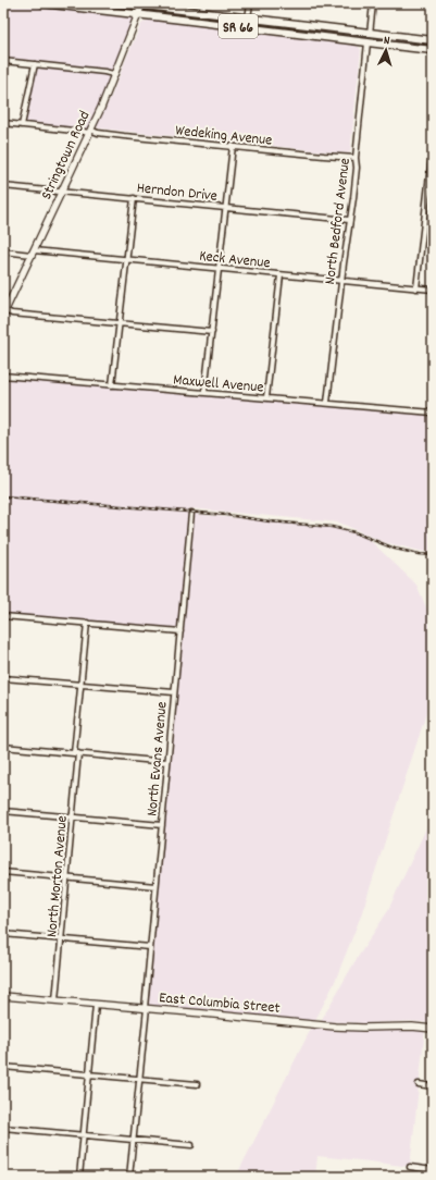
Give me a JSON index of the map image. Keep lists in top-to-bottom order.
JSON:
{
  "streets": {
    "main road": ["SR 66", "Stringtown Road", "East Columbia Street"],
    "street": [
      "Wedeking Avenue",
      "Herndon Drive",
      "North Bedford Avenue",
      "Keck Avenue",
      "Maxwell Avenue",
      "North Evans Avenue",
      "North Morton Avenue"
    ]
  },
  "crossings": [
    ["SR 66", "Stringtown Road"],
    ["SR 66", "North Bedford Avenue"],
    ["Wedeking Avenue", "Stringtown Road"],
    ["Wedeking Avenue", "North Bedford Avenue"],
    ["Stringtown Road", "Herndon Drive"],
    ["Stringtown Road", "Keck Avenue"],
    ["Herndon Drive", "North Bedford Avenue"],
    ["North Bedford Avenue", "Keck Avenue"],
    ["North Bedford Avenue", "Maxwell Avenue"],
    ["North Evans Avenue", "East Columbia Street"],
    ["North Morton Avenue", "East Columbia Street"]
  ],
  "north": "top"
}
